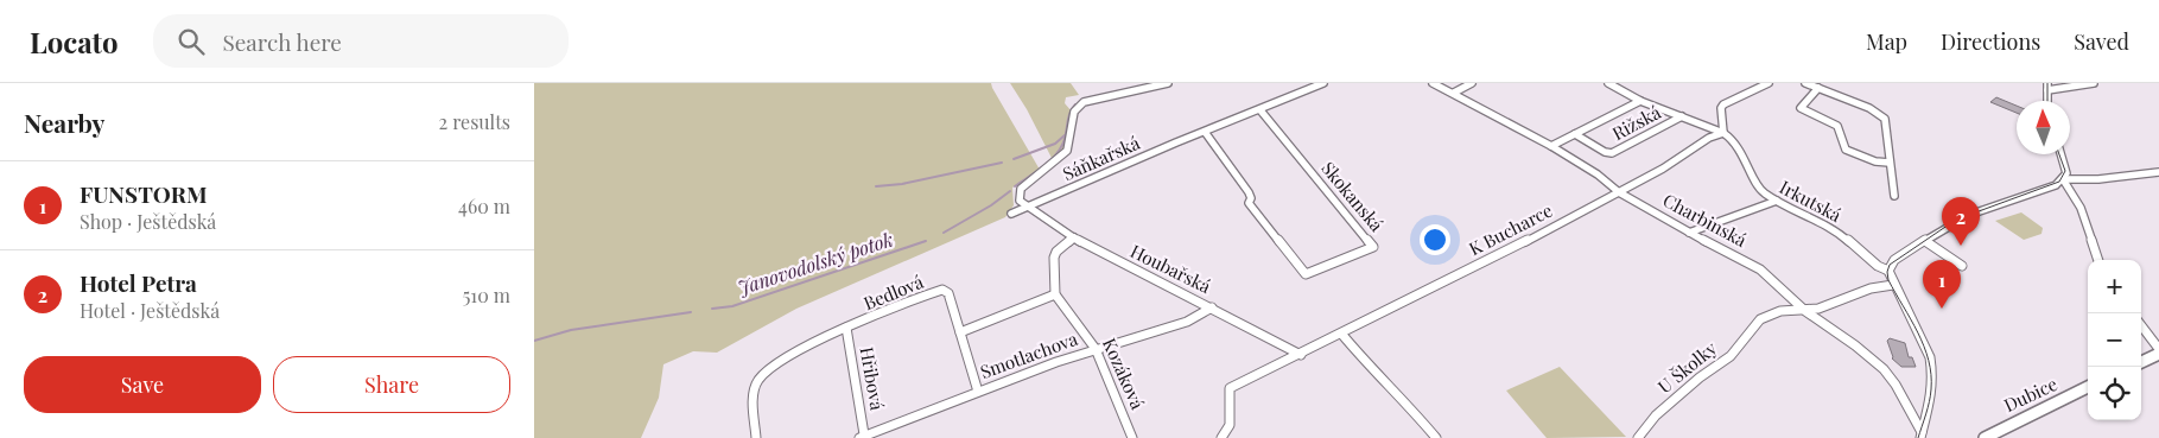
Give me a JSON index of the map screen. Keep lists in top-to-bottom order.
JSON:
{
  "streets": {
    "street": [
      "Rižská",
      "Sáňkařská",
      "Skokanská",
      "Irkutská",
      "Charbinská",
      "K Bucharce",
      "Houbařská",
      "Bedlová",
      "Smotlachova",
      "U Školky",
      "Kozáková",
      "Hřibová",
      "Dubice"
    ]
  },
  "crossings": [
    ["Rižská", "Irkutská"],
    ["Sáňkařská", "Skokanská"],
    ["Sáňkařská", "Houbařská"],
    ["Irkutská", "K Bucharce"],
    ["Charbinská", "K Bucharce"],
    ["Charbinská", "U Školky"],
    ["K Bucharce", "Houbařská"],
    ["Houbařská", "Smotlachova"],
    ["Bedlová", "Smotlachova"],
    ["Bedlová", "Hřibová"],
    ["Smotlachova", "Kozáková"],
    ["Smotlachova", "Hřibová"]
  ],
  "water": ["Janovodolský potok"],
  "north": "top",
  "page": {
    "header": "Locato",
    "search": "Search here",
    "nav": ["Map", "Directions", "Saved"],
    "heading": ["Nearby", "2 results"],
    "list": [
      {
        "mark": "1",
        "name": "FUNSTORM",
        "note": "Shop · Ještědská",
        "value": "460 m"
      },
      {
        "mark": "2",
        "name": "Hotel Petra",
        "note": "Hotel · Ještědská",
        "value": "510 m"
      }
    ],
    "pins": ["2", "1"],
    "map_buttons": ["+", "−"],
    "buttons": ["Save", "Share"]
  }
}
